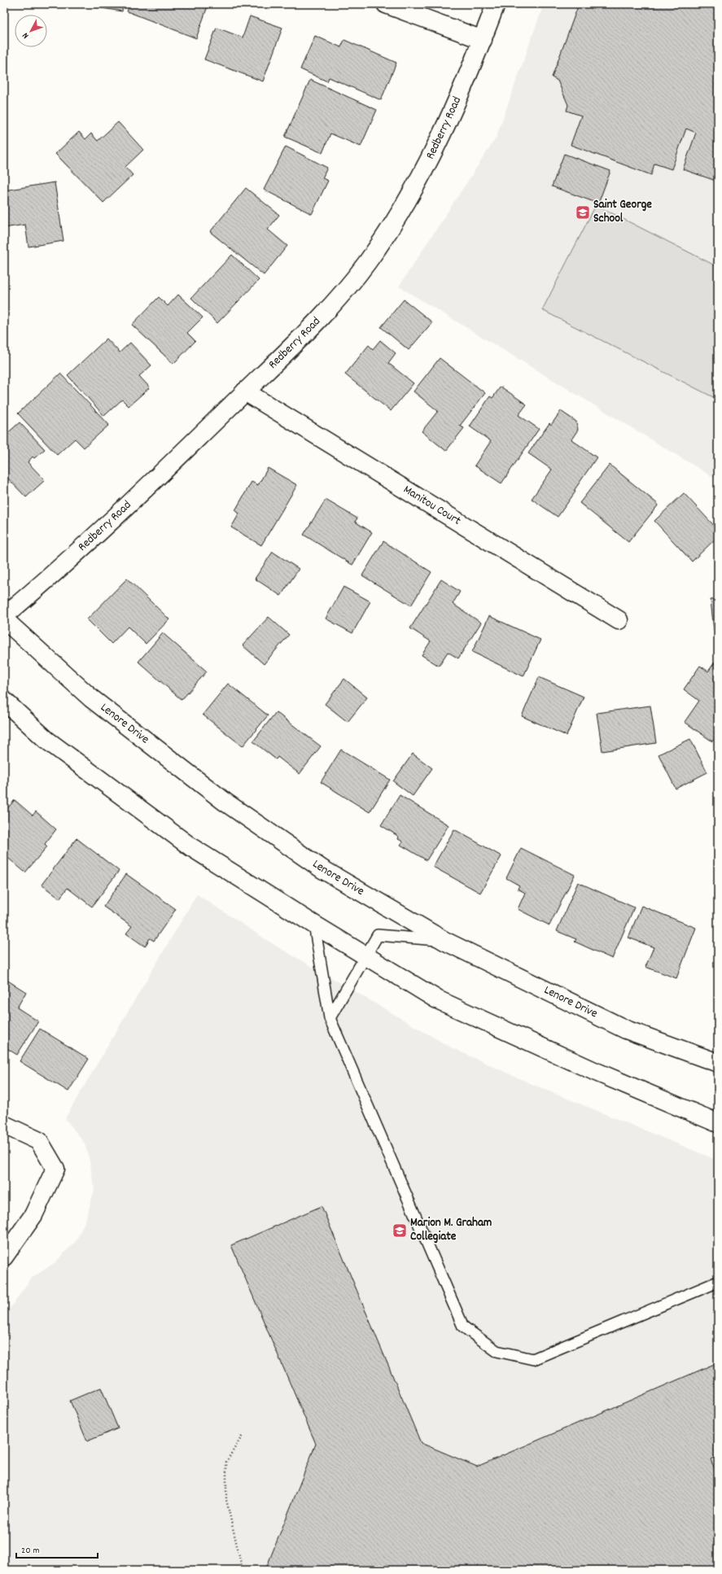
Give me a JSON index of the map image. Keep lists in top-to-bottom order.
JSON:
{
  "streets": {
    "main road": ["Redberry Road", "Manitou Court", "Lenore Drive"]
  },
  "crossings": [
    ["Redberry Road", "Manitou Court"]
  ],
  "places": {
    "school or university": ["Saint George School", "Marion M. Graham Collegiate"]
  },
  "scale_bar": "20 m",
  "north": "bottom left"
}
